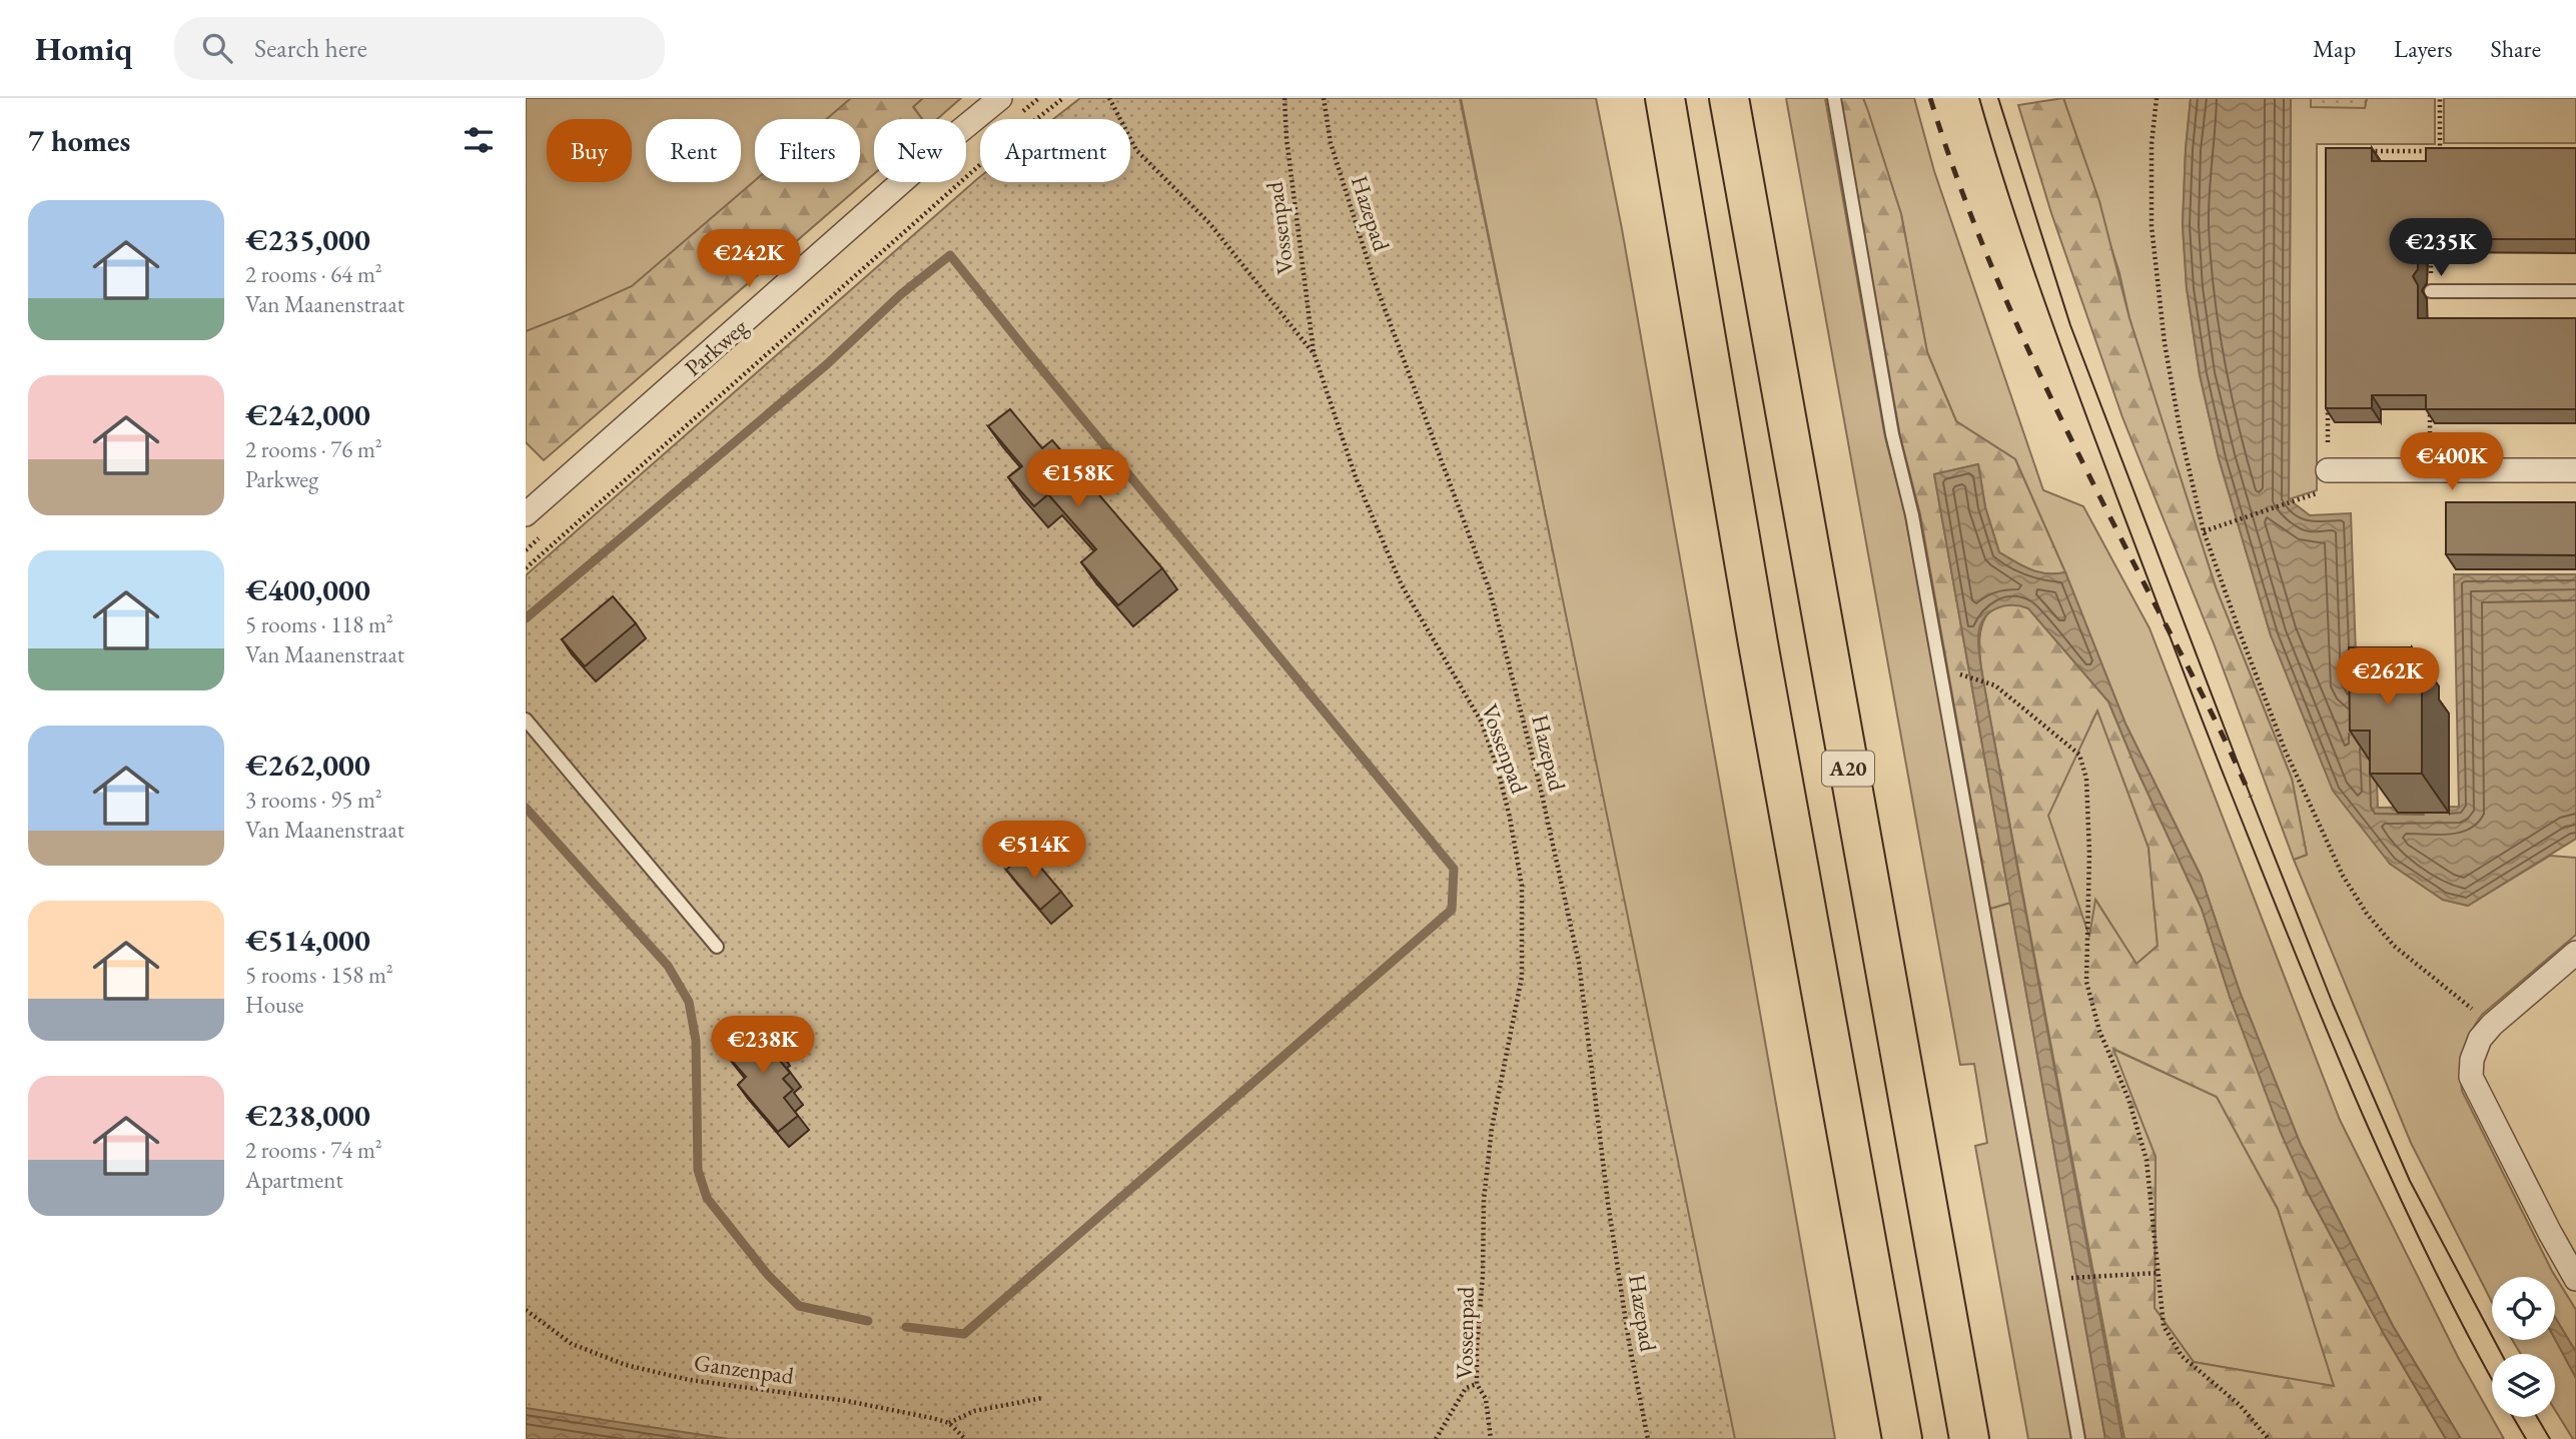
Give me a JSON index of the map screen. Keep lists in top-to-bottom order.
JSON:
{
  "streets": {
    "highway": ["A20"],
    "street": ["Parkweg"],
    "path": ["Hazepad", "Vossenpad", "Ganzenpad"]
  },
  "page": {
    "header": "Homiq",
    "search": "Search here",
    "nav": ["Map", "Layers", "Share"],
    "heading": "7 homes",
    "chip": [
      "Buy",
      "Rent",
      "Filters",
      "New",
      "Apartment"
    ],
    "list": [
      {
        "name": "€235,000",
        "note": "2 rooms · 64 m² · Van Maanenstraat"
      },
      {
        "name": "€242,000",
        "note": "2 rooms · 76 m² · Parkweg"
      },
      {
        "name": "€400,000",
        "note": "5 rooms · 118 m² · Van Maanenstraat"
      },
      {
        "name": "€262,000",
        "note": "3 rooms · 95 m² · Van Maanenstraat"
      },
      {
        "name": "€514,000",
        "note": "5 rooms · 158 m² · House"
      },
      {
        "name": "€238,000",
        "note": "2 rooms · 74 m² · Apartment"
      }
    ],
    "price": [
      "€235K",
      "€242K",
      "€400K",
      "€158K",
      "€262K",
      "€514K",
      "€238K"
    ]
  }
}
